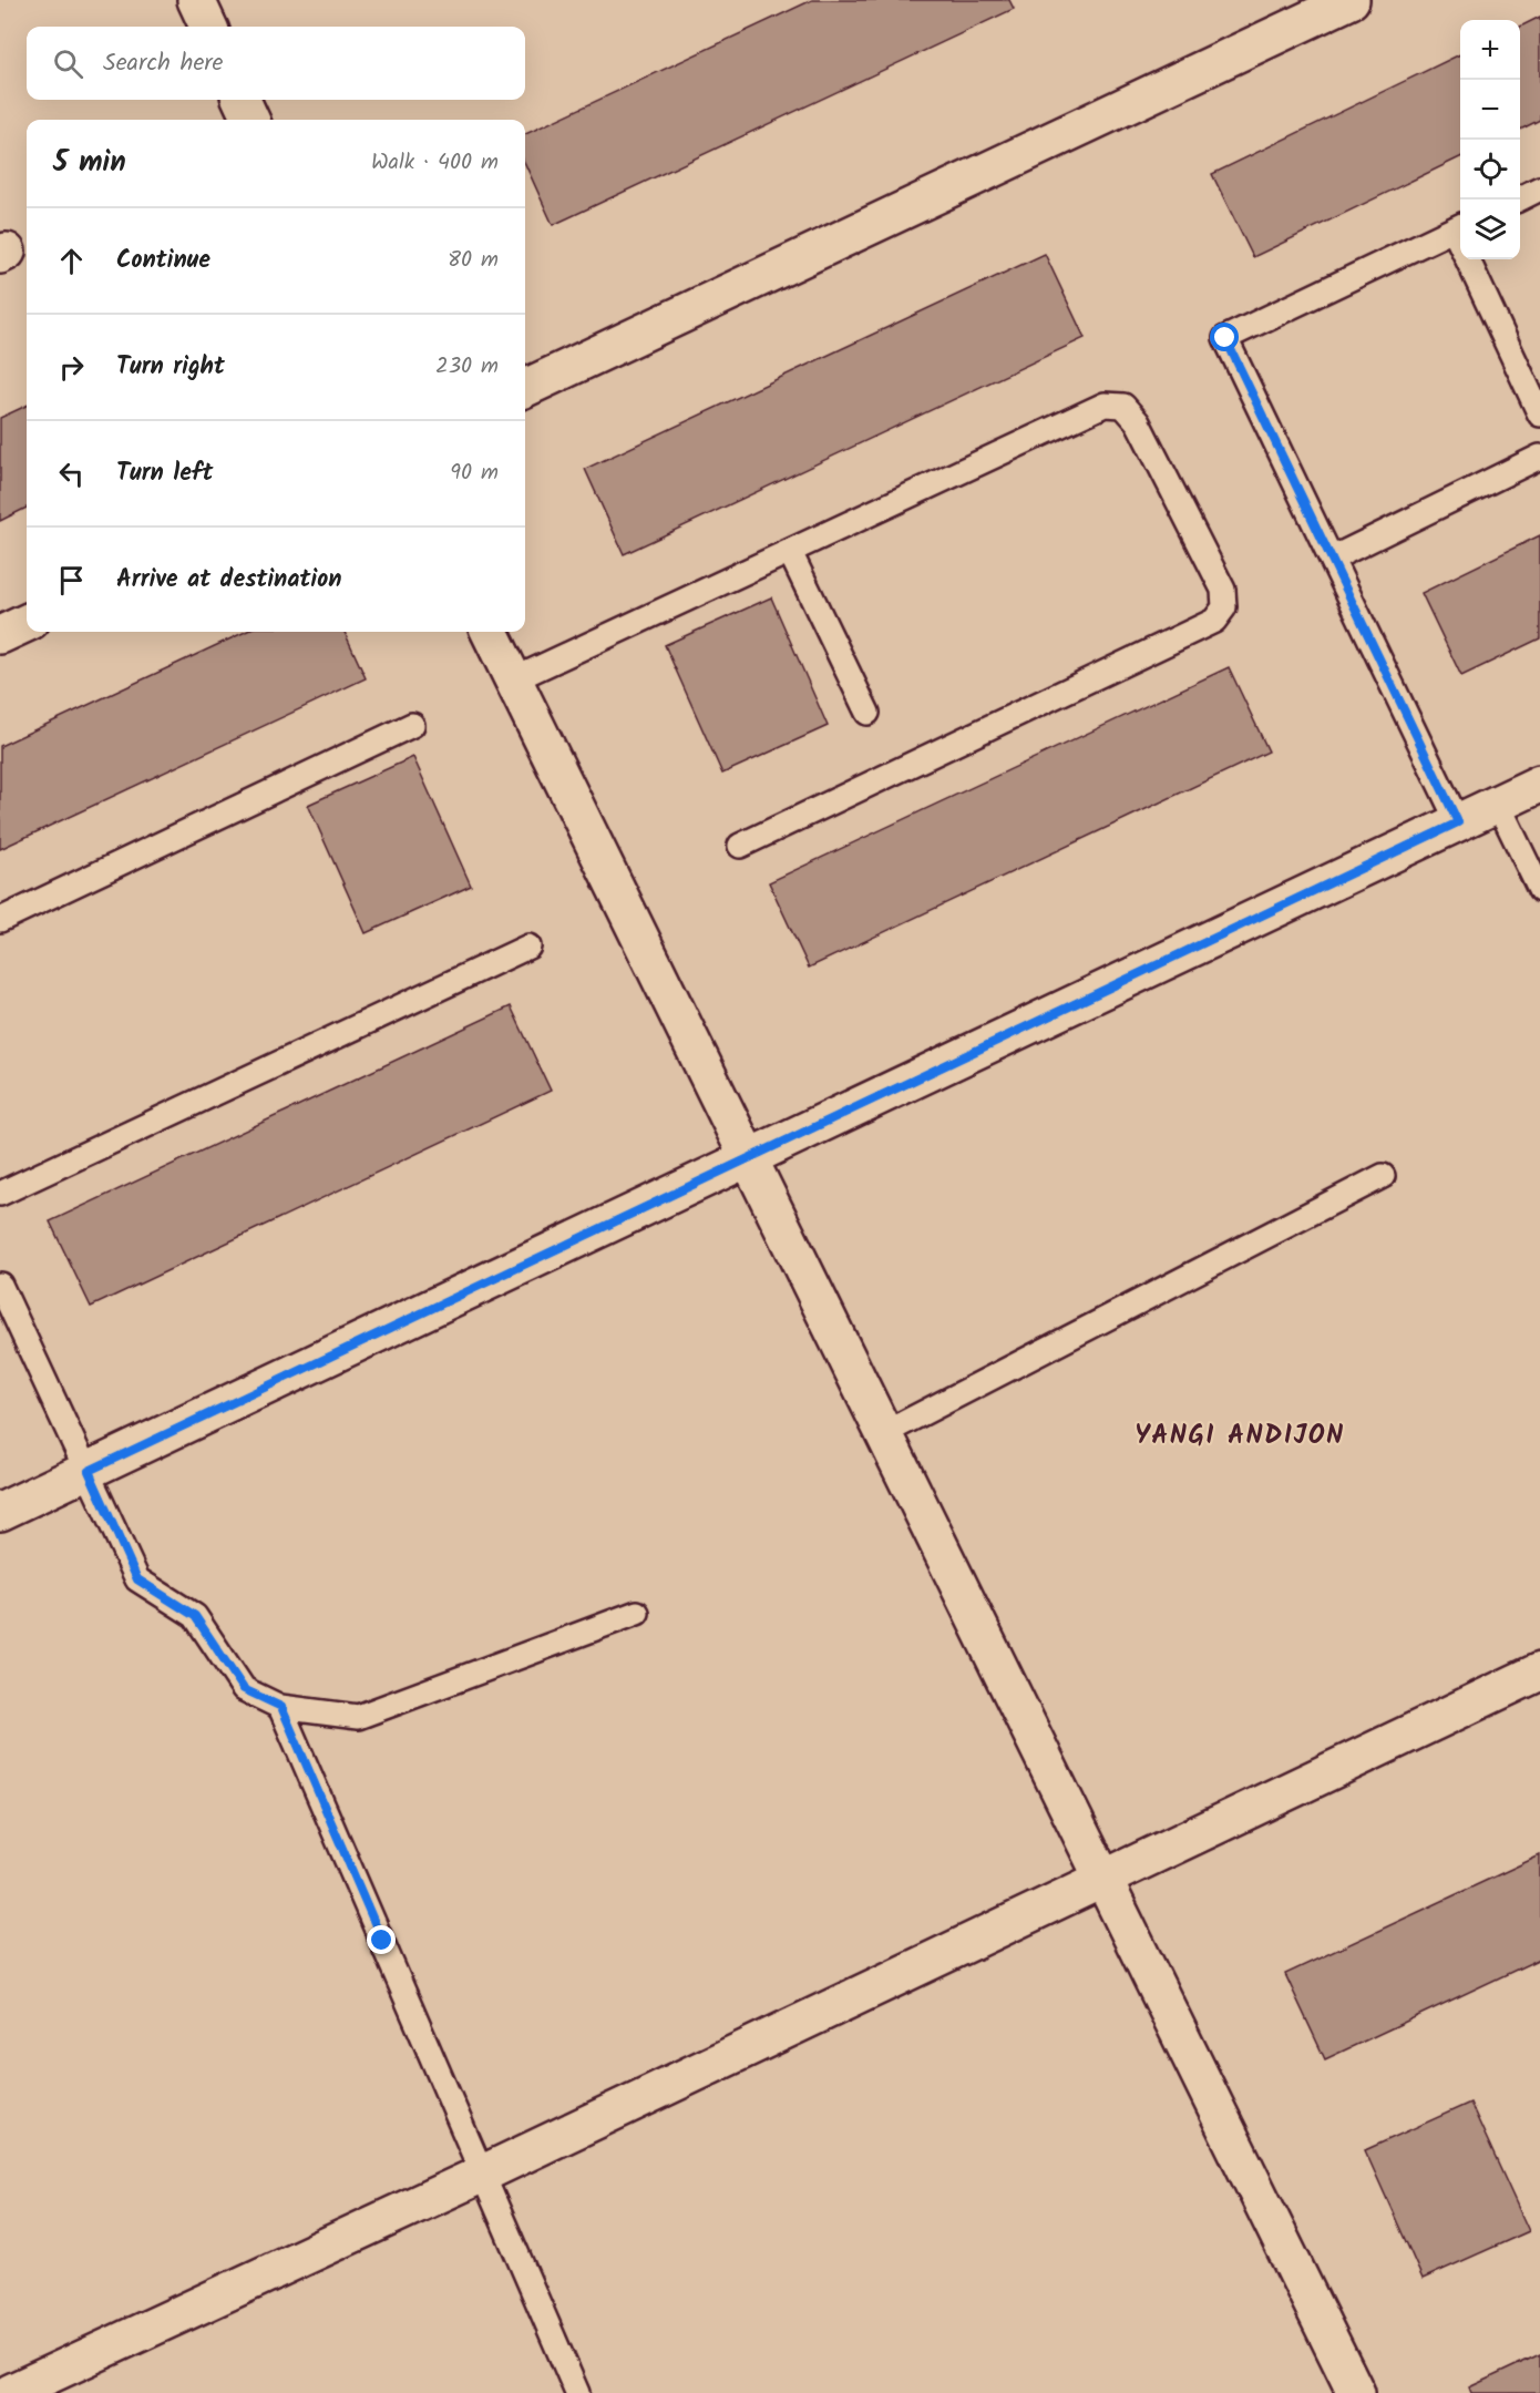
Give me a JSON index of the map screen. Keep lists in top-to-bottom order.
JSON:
{
  "districts": ["YANGI ANDIJON"],
  "page": {
    "map_buttons": ["+", "−"],
    "search": "Search here",
    "heading": ["5 min", "Walk · 400 m"],
    "list": [
      ["Continue", "80 m"],
      ["Turn right", "230 m"],
      ["Turn left", "90 m"],
      "Arrive at destination"
    ]
  }
}
